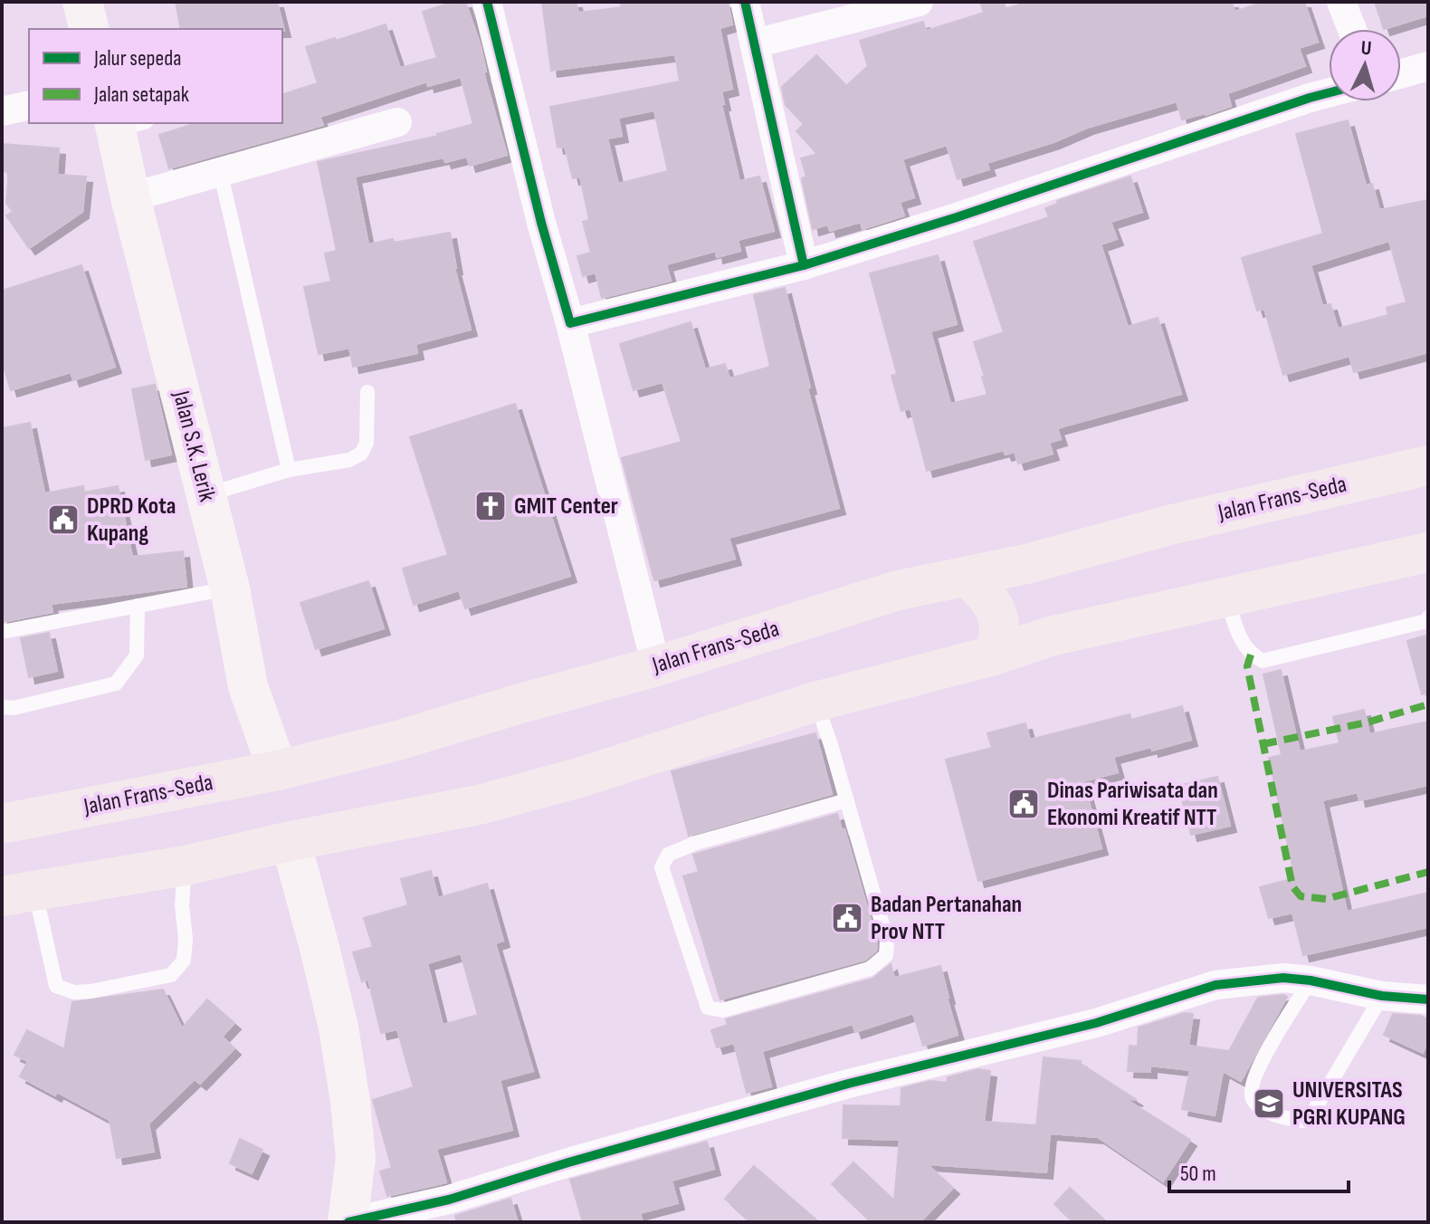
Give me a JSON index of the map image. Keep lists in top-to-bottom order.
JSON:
{
  "streets": {
    "main road": ["Jalan S.K. Lerik", "Jalan Frans-Seda"]
  },
  "crossings": [
    ["Jalan S.K. Lerik", "Jalan Frans-Seda"]
  ],
  "places": {
    "church": ["GMIT Center"],
    "public building": ["DPRD Kota Kupang", "Dinas Pariwisata dan Ekonomi Kreatif NTT", "Badan Pertanahan Prov NTT"],
    "school or university": ["UNIVERSITAS PGRI KUPANG"]
  },
  "legend": ["Jalur sepeda", "Jalan setapak"],
  "scale_bar": "50 m",
  "north": "top"
}
